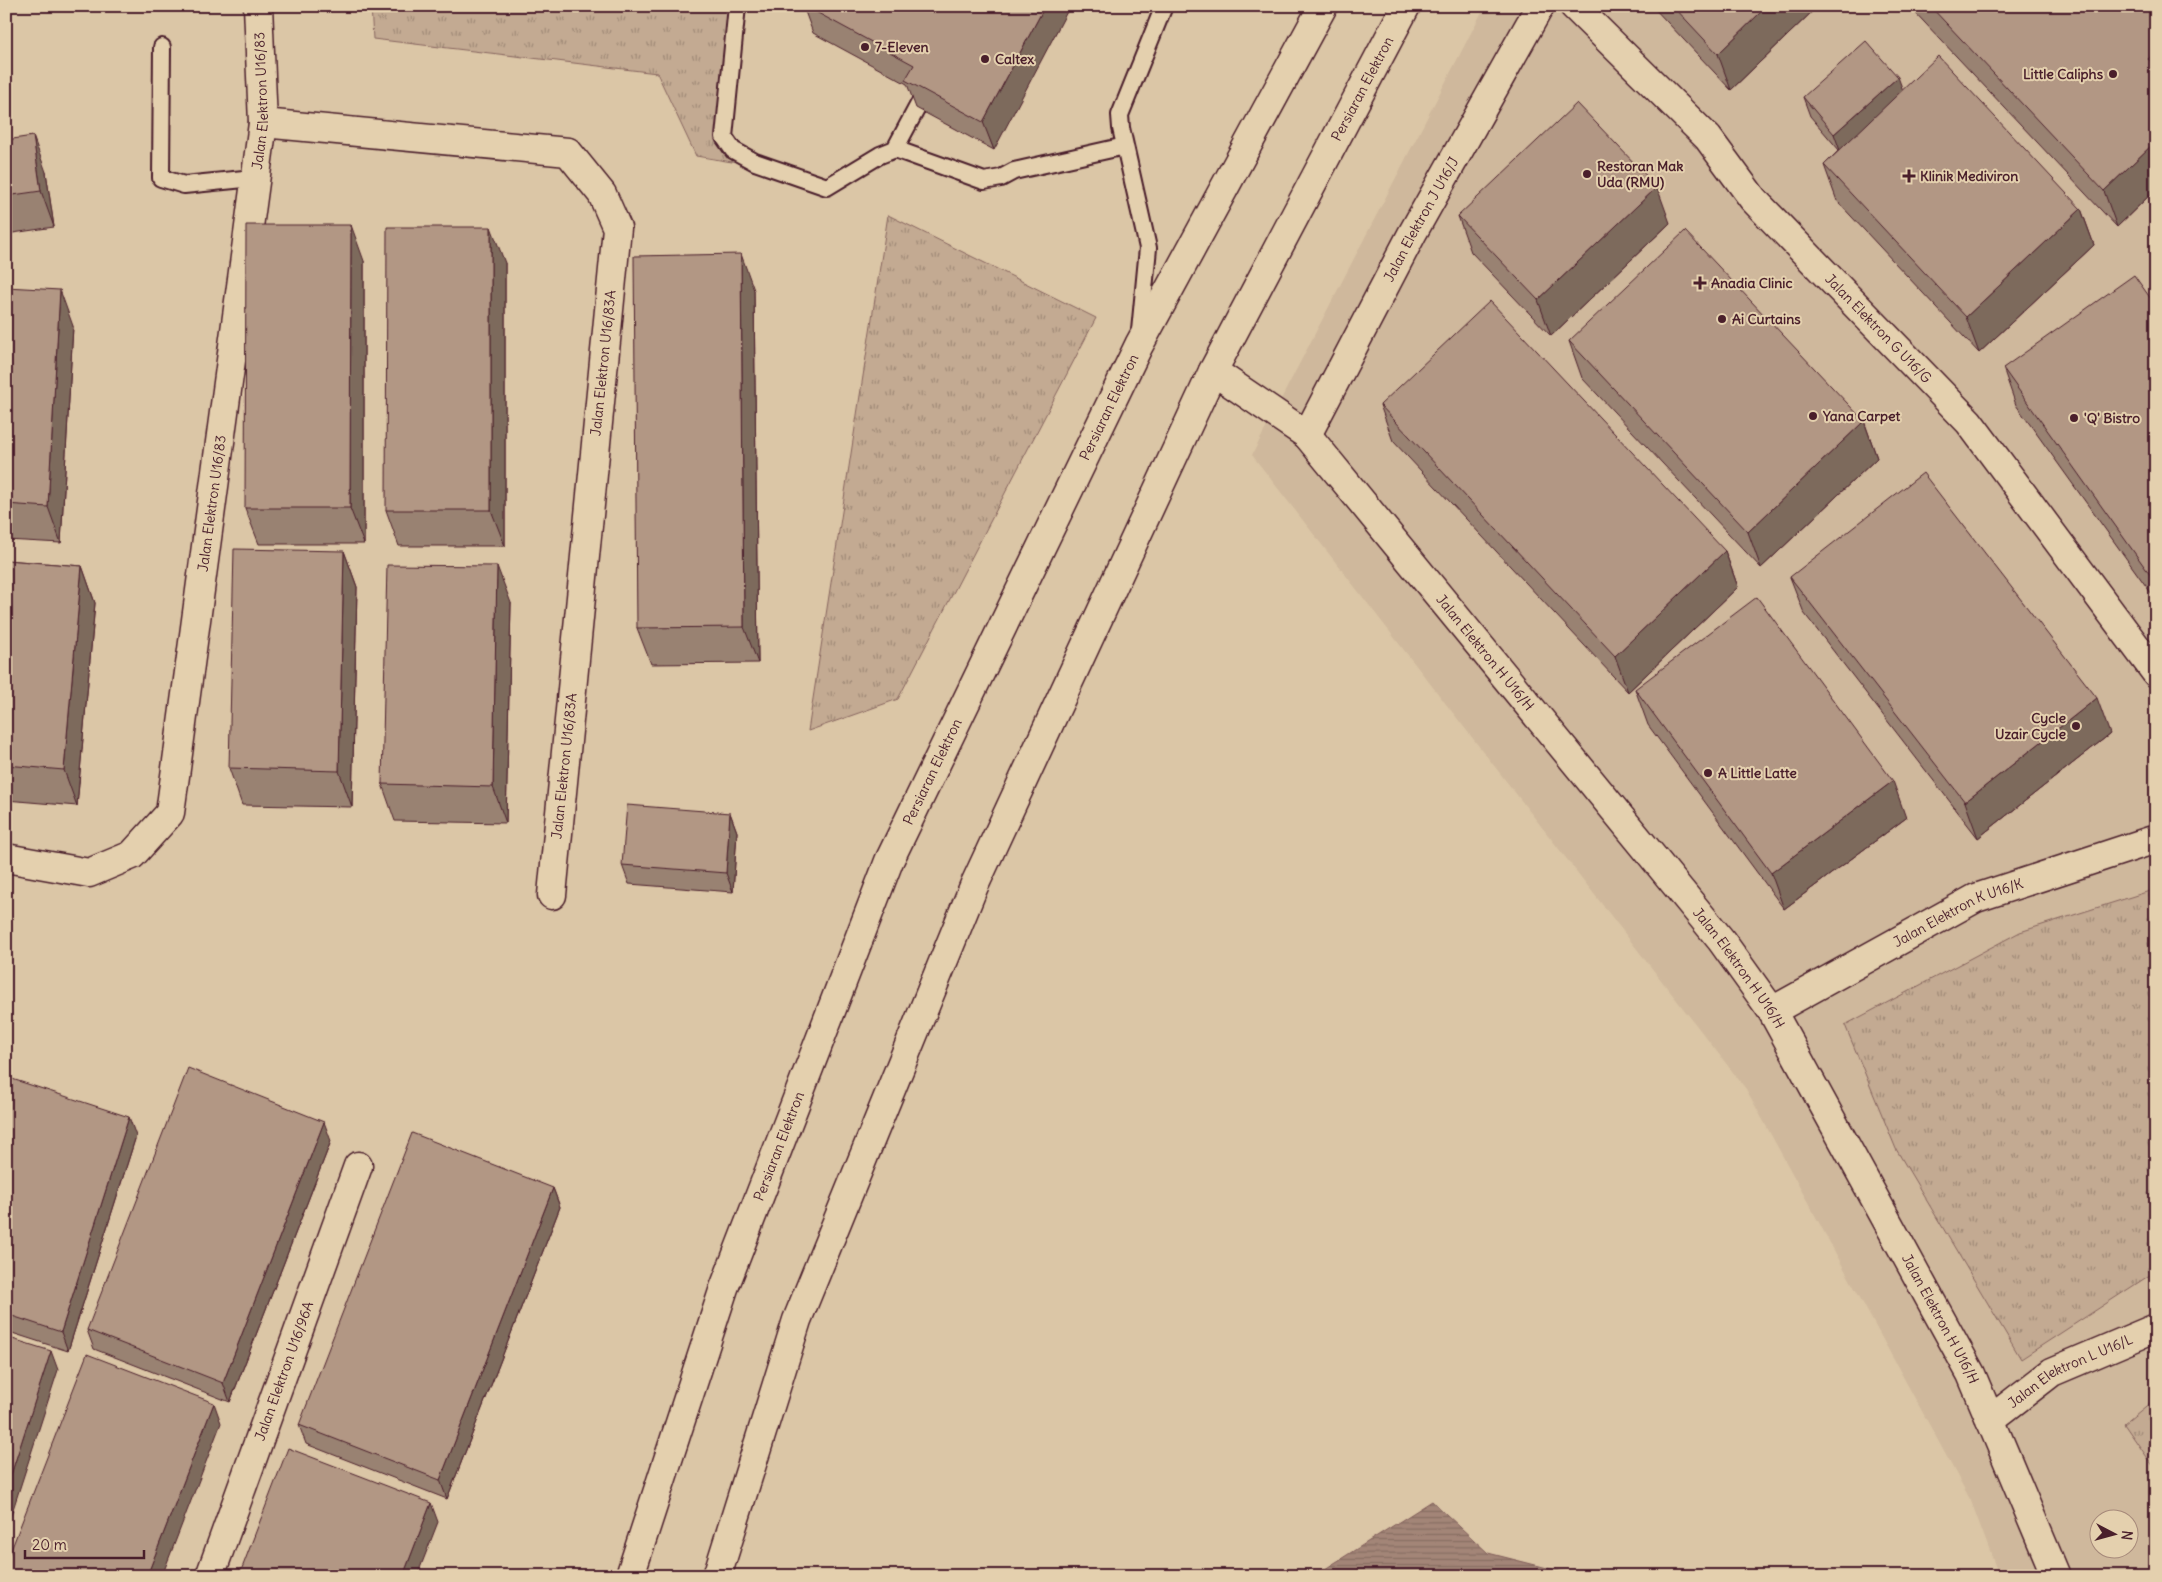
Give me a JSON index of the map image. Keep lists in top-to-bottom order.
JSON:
{
  "streets": {
    "street": [
      "Persiaran Elektron",
      "Jalan Elektron U16/83",
      "Jalan Elektron J U16/J",
      "Jalan Elektron G U16/G",
      "Jalan Elektron U16/83A",
      "Jalan Elektron H U16/H",
      "Jalan Elektron K U16/K",
      "Jalan Elektron U16/96A",
      "Jalan Elektron L U16/L"
    ]
  },
  "crossings": [
    ["Persiaran Elektron", "Jalan Elektron H U16/H"],
    ["Jalan Elektron U16/83", "Jalan Elektron U16/83A"],
    ["Jalan Elektron J U16/J", "Jalan Elektron H U16/H"],
    ["Jalan Elektron H U16/H", "Jalan Elektron K U16/K"],
    ["Jalan Elektron H U16/H", "Jalan Elektron L U16/L"]
  ],
  "places": {
    "other": [
      "7-Eleven",
      "Caltex",
      "Little Caliphs",
      "Restoran Mak Uda (RMU)",
      "Ai Curtains",
      "Yana Carpet",
      "'Q' Bistro",
      "Cycle Uzair Cycle",
      "A Little Latte"
    ],
    "health": ["Klinik Mediviron", "Anadia Clinic"]
  },
  "scale_bar": "20 m",
  "north": "right"
}
